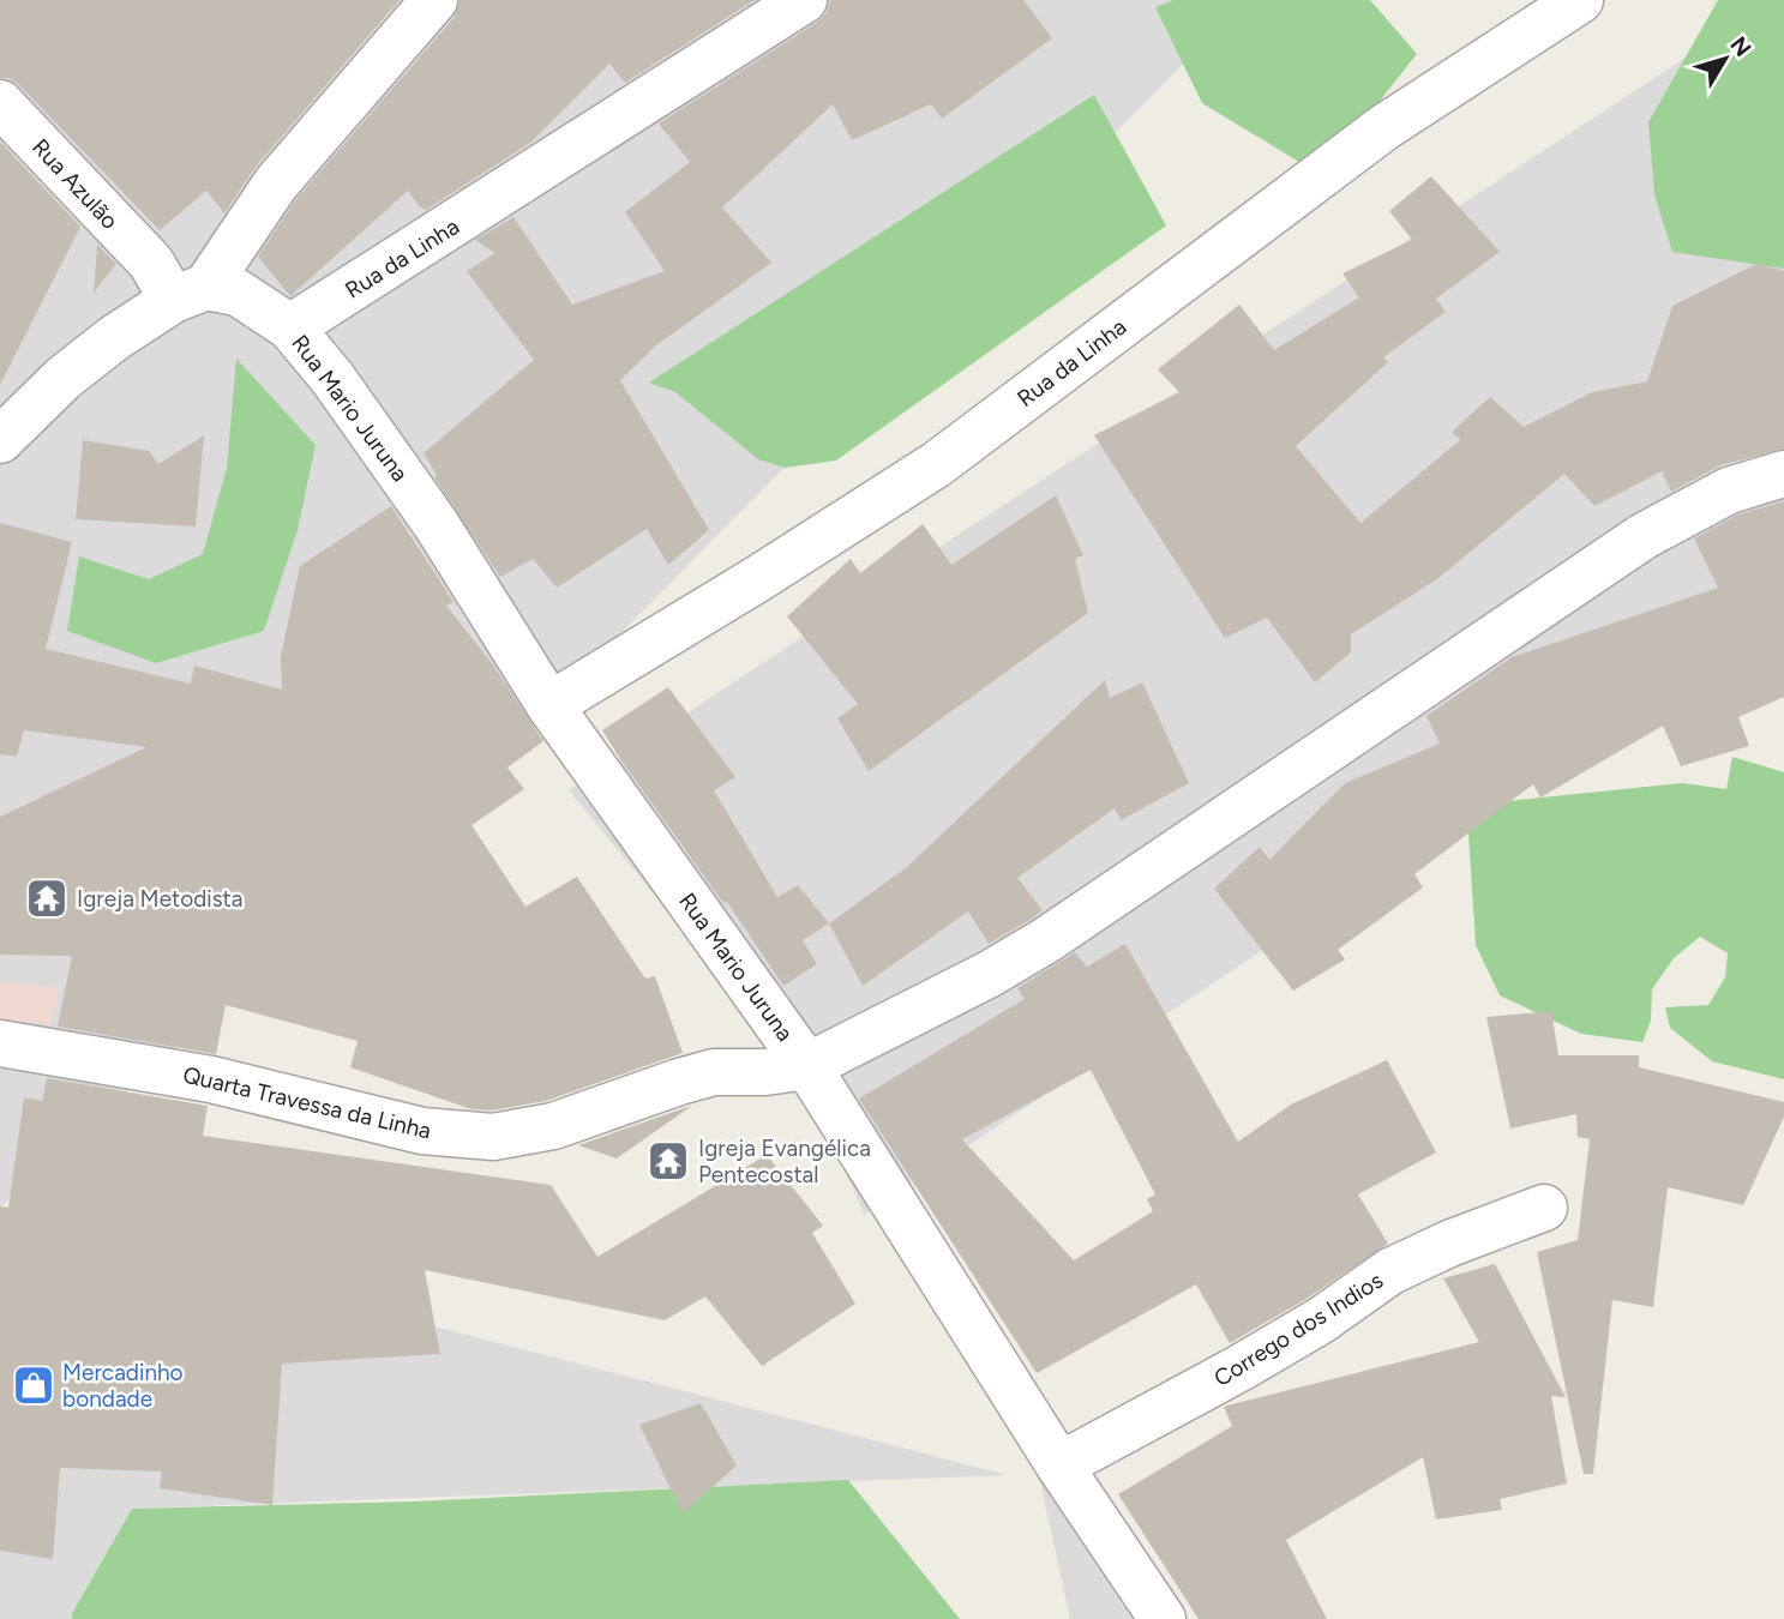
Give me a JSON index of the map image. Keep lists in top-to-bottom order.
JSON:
{
  "streets": {
    "street": [
      "Rua Azulão",
      "Rua da Linha",
      "Rua Mario Juruna",
      "Quarta Travessa da Linha",
      "Corrego dos Indios"
    ]
  },
  "crossings": [
    ["Rua da Linha", "Rua Mario Juruna"],
    ["Rua Mario Juruna", "Quarta Travessa da Linha"],
    ["Rua Mario Juruna", "Corrego dos Indios"]
  ],
  "places": {
    "temple": ["Igreja Metodista", "Igreja Evangélica Pentecostal"],
    "shop": ["Mercadinho bondade"]
  },
  "north": "top right"
}
